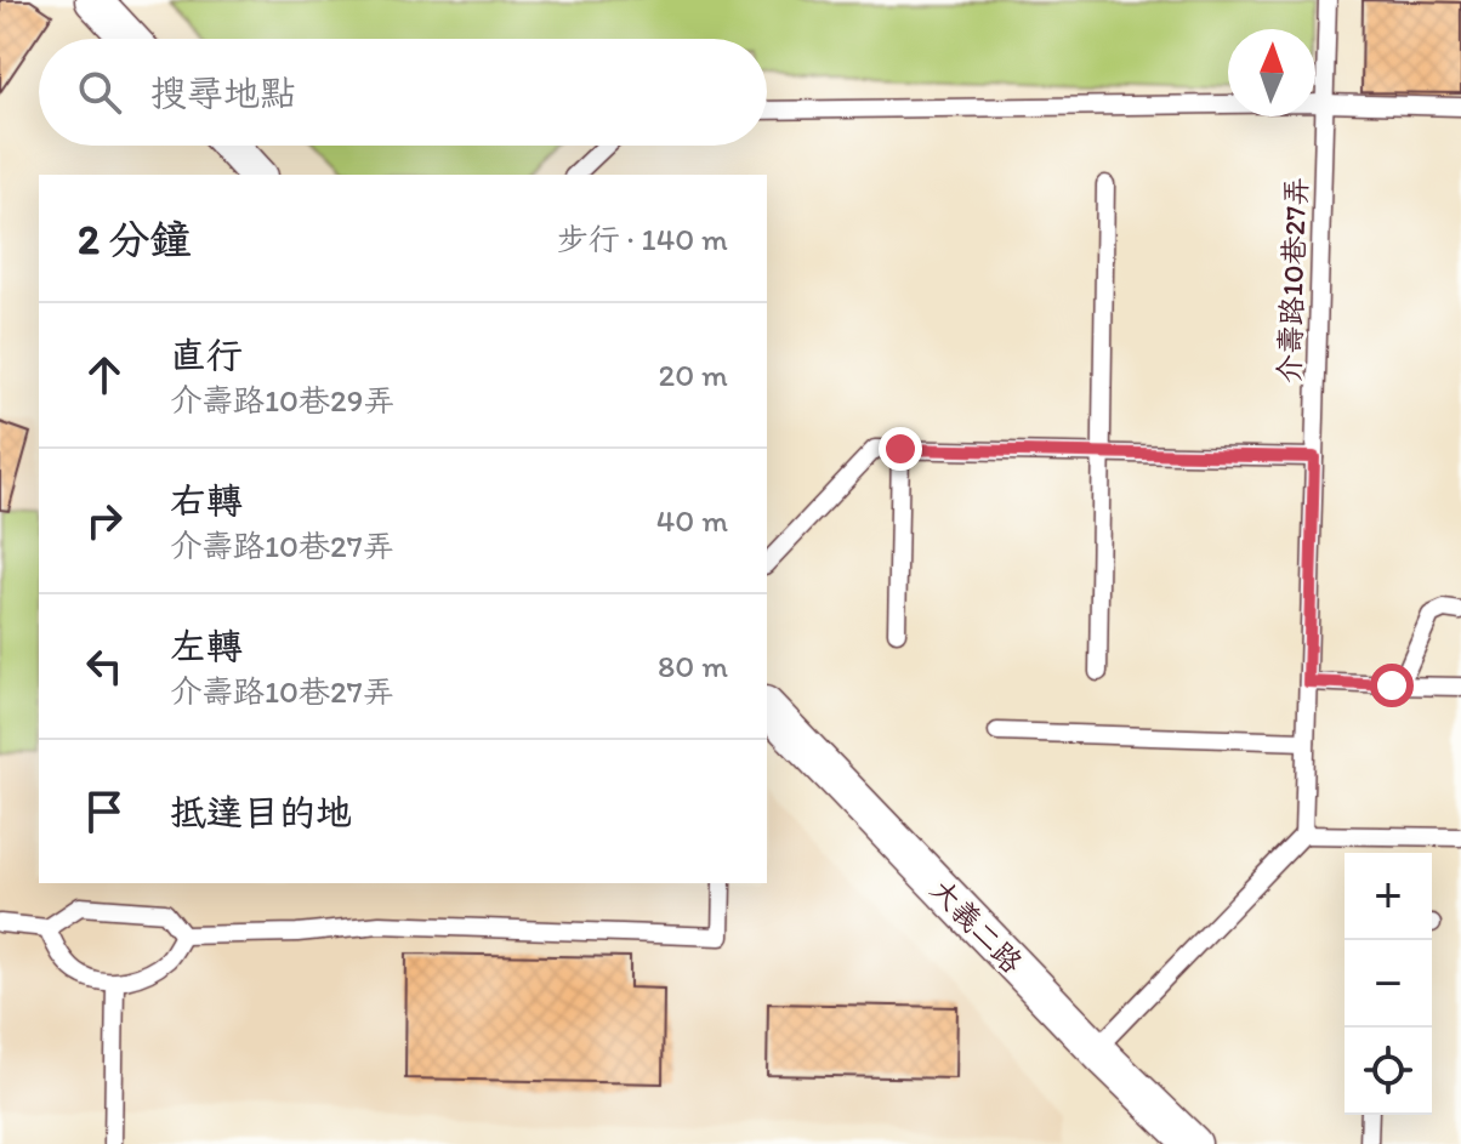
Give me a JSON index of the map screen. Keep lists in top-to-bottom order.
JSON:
{
  "streets": {
    "street": ["大義二路"],
    "lane": ["介壽路10巷27弄"]
  },
  "north": "top",
  "page": {
    "search": "搜尋地點",
    "heading": ["2 分鐘", "步行 · 140 m"],
    "list": [
      ["直行", "介壽路10巷29弄", "20 m"],
      ["右轉", "介壽路10巷27弄", "40 m"],
      ["左轉", "介壽路10巷27弄", "80 m"],
      "抵達目的地"
    ],
    "map_buttons": ["+", "−"]
  }
}
